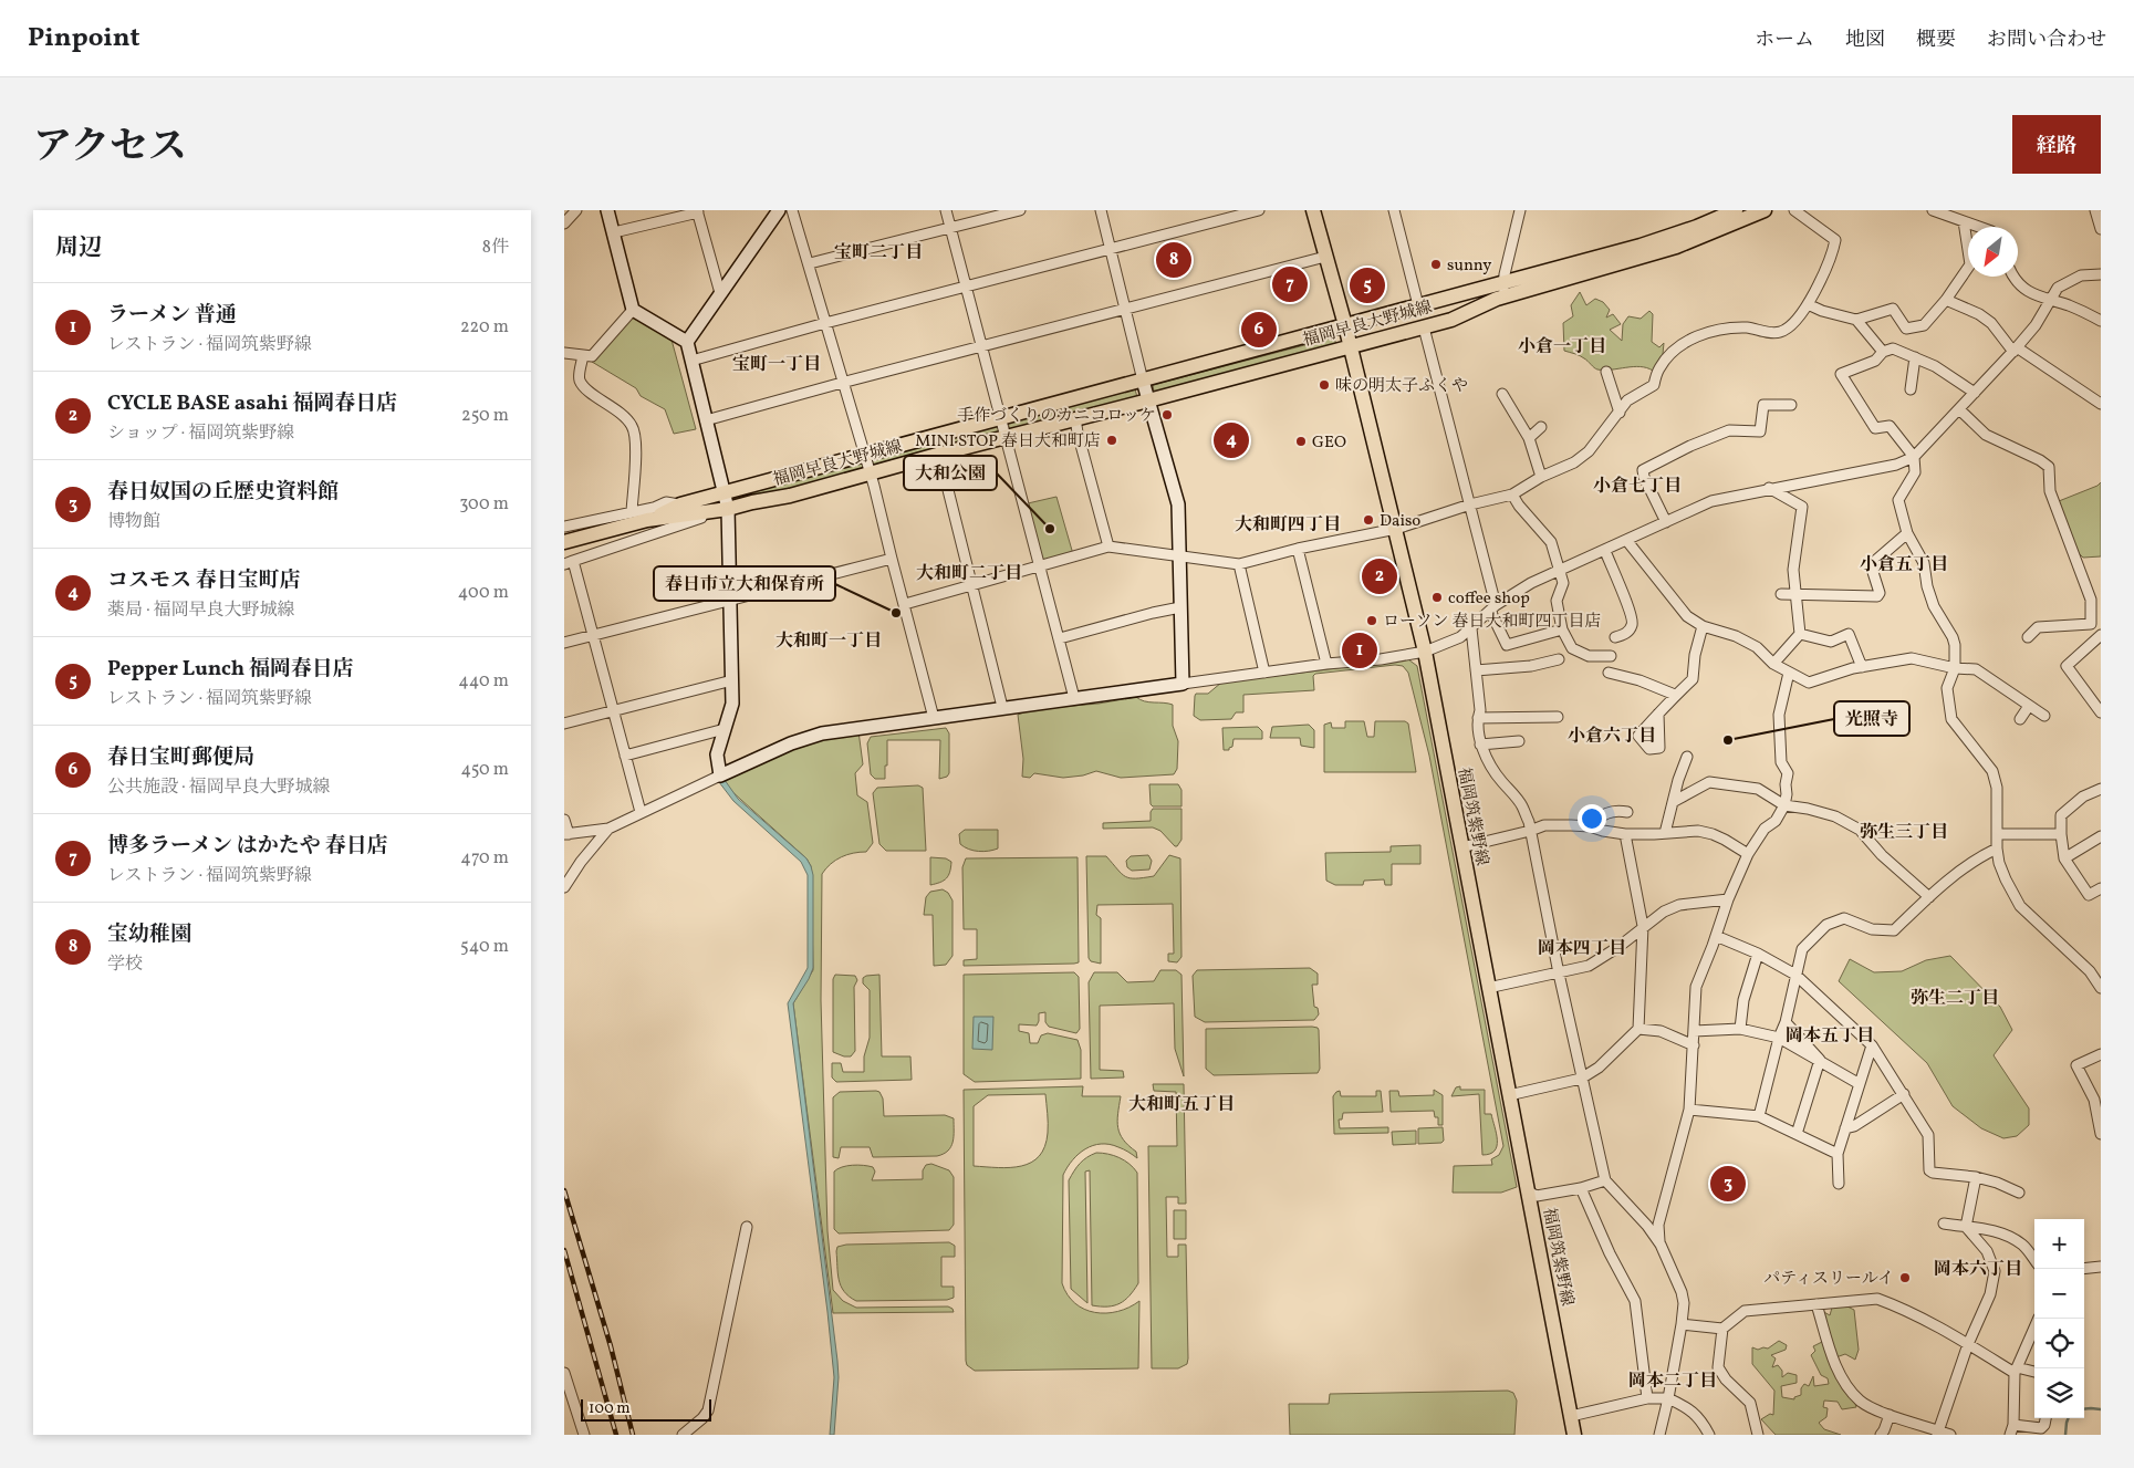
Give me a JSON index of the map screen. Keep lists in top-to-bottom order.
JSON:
{
  "streets": {
    "main road": ["福岡早良大野城線", "福岡筑紫野線"]
  },
  "crossings": [
    ["福岡早良大野城線", "福岡筑紫野線"]
  ],
  "districts": [
    "宝町二丁目",
    "小倉一丁目",
    "宝町一丁目",
    "小倉七丁目",
    "大和町四丁目",
    "小倉五丁目",
    "大和町二丁目",
    "大和町一丁目",
    "小倉六丁目",
    "弥生三丁目",
    "岡本四丁目",
    "弥生二丁目",
    "岡本五丁目",
    "大和町五丁目",
    "岡本六丁目",
    "岡本二丁目"
  ],
  "places": [
    "sunny",
    "味の明太子ふくや",
    "手作づくりのカニコロッケ",
    "MINI STOP 春日大和町店",
    "GEO",
    "Daiso",
    "大和公園",
    "coffee shop",
    "春日市立大和保育所",
    "ローソン 春日大和町四丁目店",
    "光照寺",
    "パティスリールイ"
  ],
  "scale_bar": "100 m",
  "north": "bottom left",
  "page": {
    "header": "Pinpoint",
    "nav": [
      "ホーム",
      "地図",
      "概要",
      "お問い合わせ"
    ],
    "title": "アクセス",
    "buttons": "経路",
    "heading": ["周辺", "8件"],
    "pins": [
      "8",
      "7",
      "5",
      "6",
      "4",
      "2",
      "1",
      "3"
    ],
    "list": [
      {
        "mark": "1",
        "name": "ラーメン 普通",
        "note": "レストラン · 福岡筑紫野線",
        "value": "220 m"
      },
      {
        "mark": "2",
        "name": "CYCLE BASE asahi 福岡春日店",
        "note": "ショップ · 福岡筑紫野線",
        "value": "250 m"
      },
      {
        "mark": "3",
        "name": "春日奴国の丘歴史資料館",
        "note": "博物館",
        "value": "300 m"
      },
      {
        "mark": "4",
        "name": "コスモス 春日宝町店",
        "note": "薬局 · 福岡早良大野城線",
        "value": "400 m"
      },
      {
        "mark": "5",
        "name": "Pepper Lunch 福岡春日店",
        "note": "レストラン · 福岡筑紫野線",
        "value": "440 m"
      },
      {
        "mark": "6",
        "name": "春日宝町郵便局",
        "note": "公共施設 · 福岡早良大野城線",
        "value": "450 m"
      },
      {
        "mark": "7",
        "name": "博多ラーメン はかたや 春日店",
        "note": "レストラン · 福岡筑紫野線",
        "value": "470 m"
      },
      {
        "mark": "8",
        "name": "宝幼稚園",
        "note": "学校",
        "value": "540 m"
      }
    ],
    "map_buttons": ["+", "−"],
    "scale": "100 m"
  }
}
